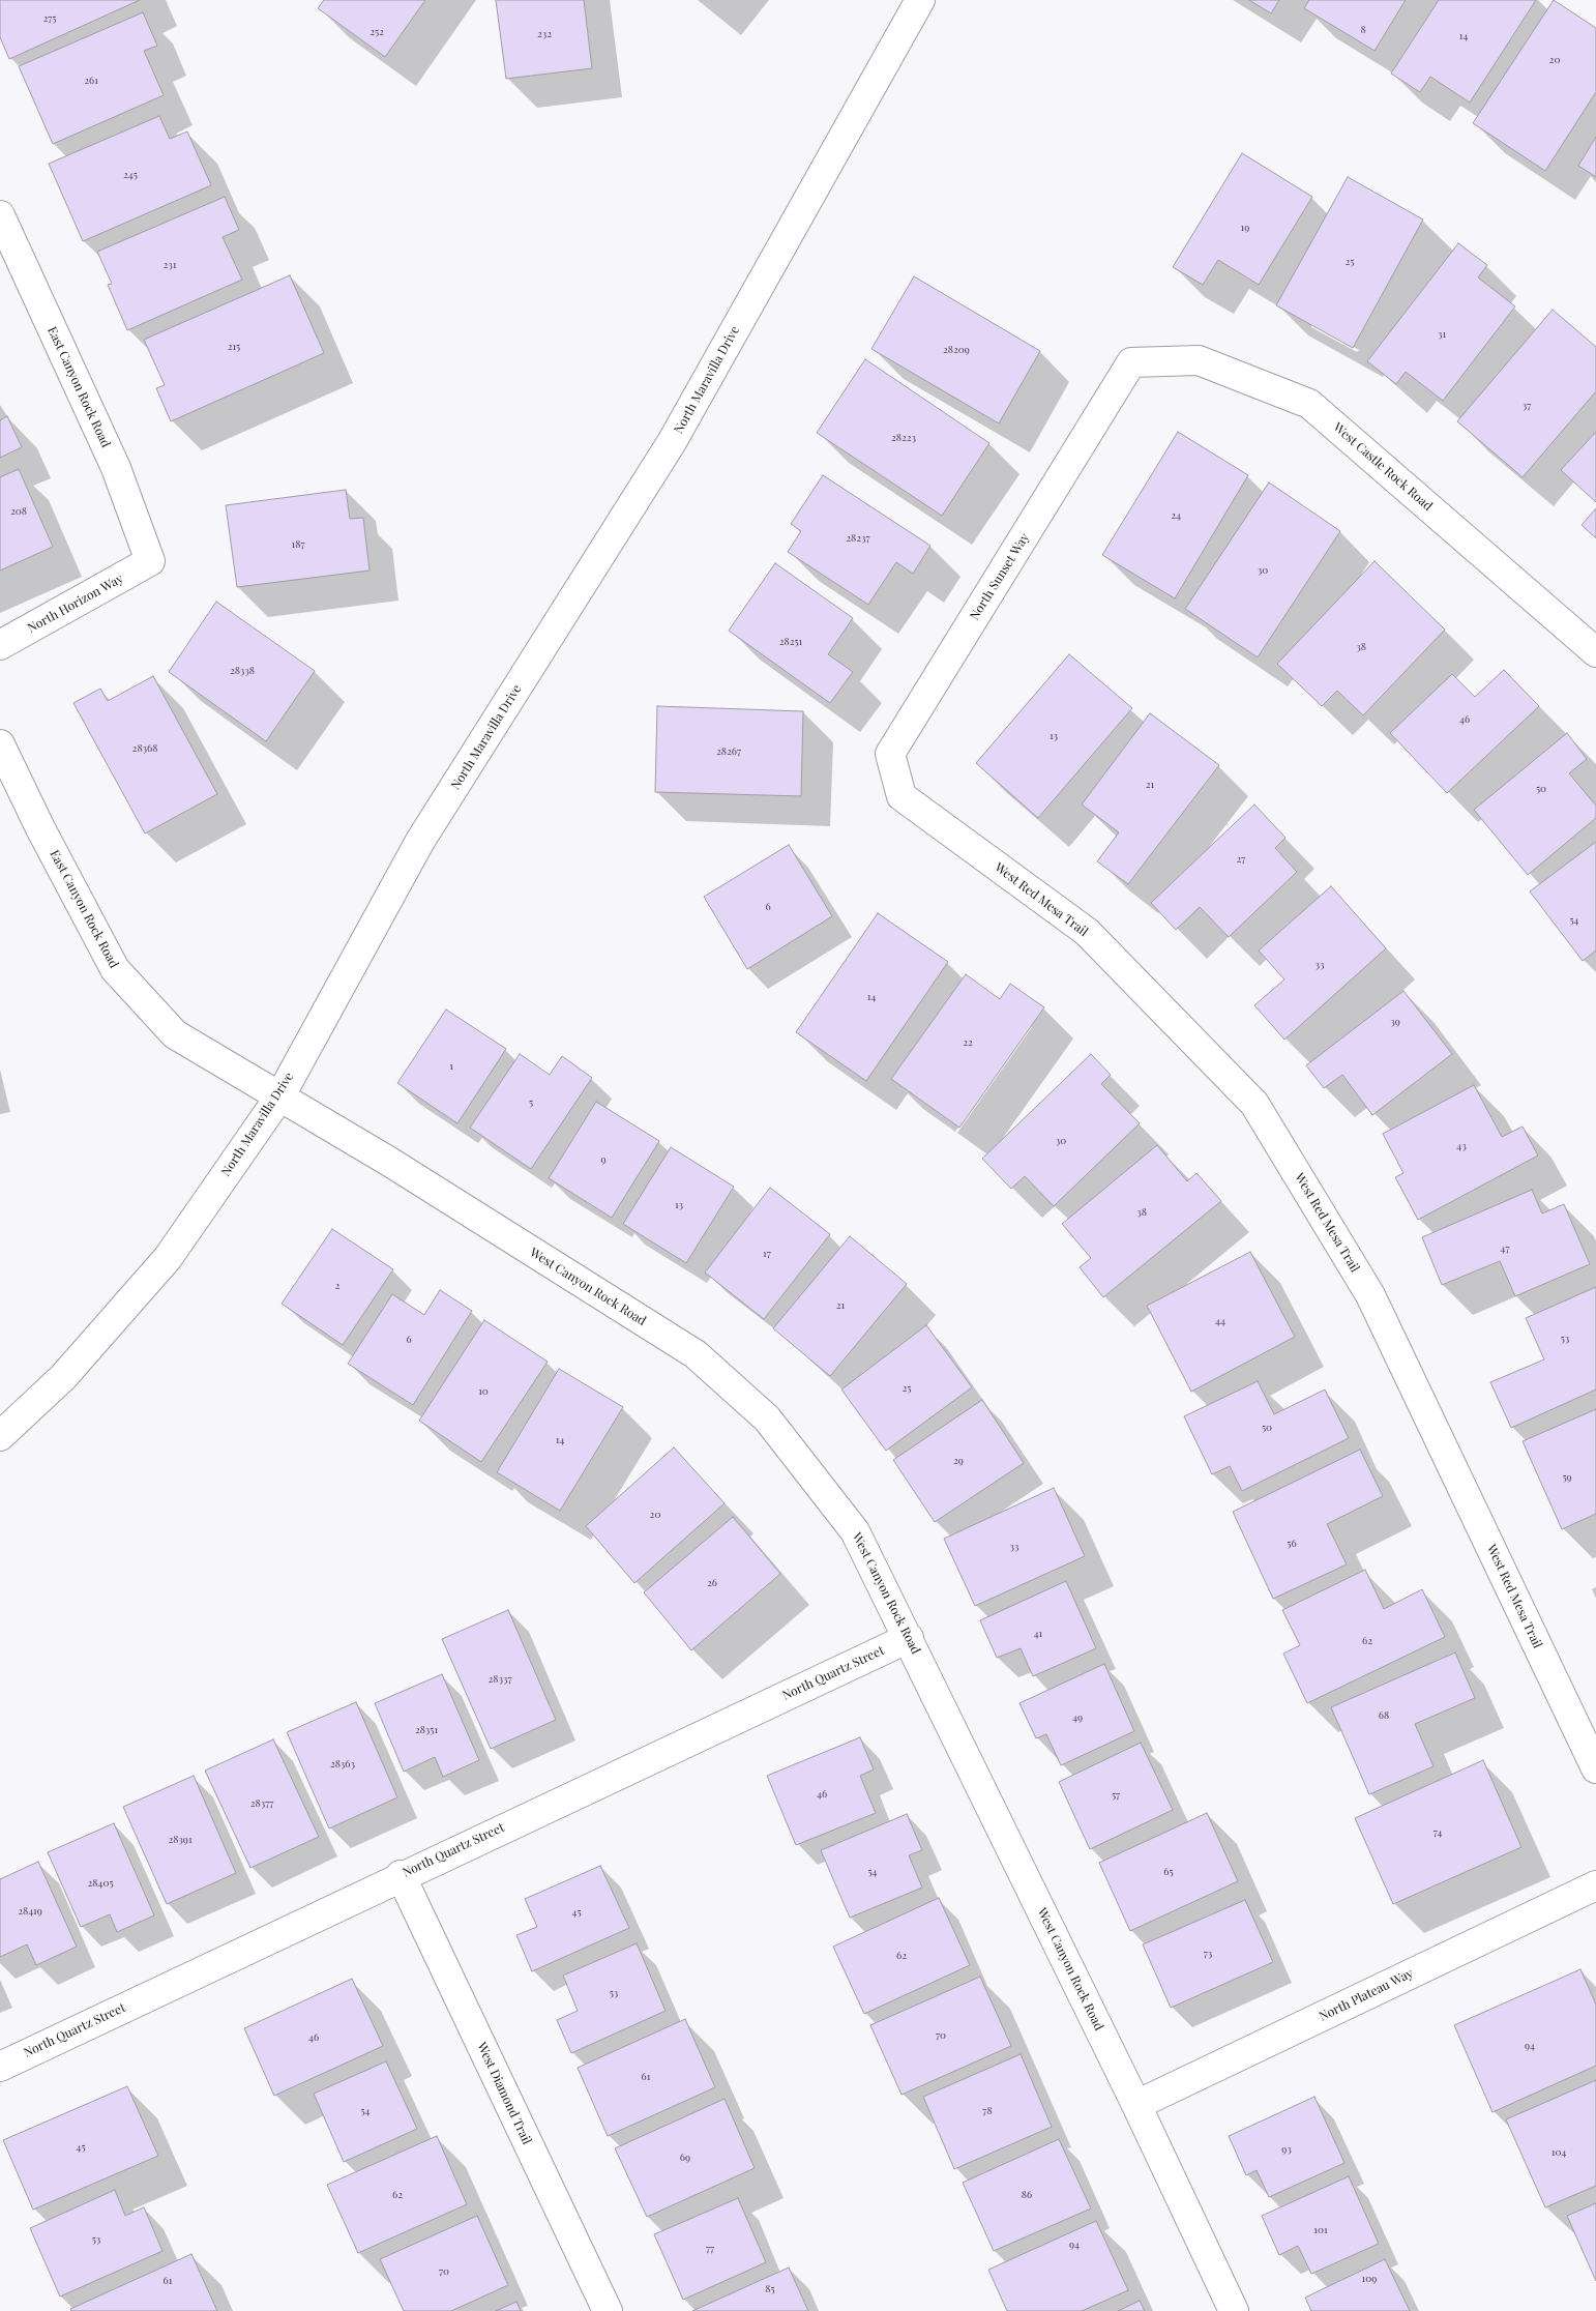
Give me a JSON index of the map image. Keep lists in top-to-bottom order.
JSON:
{
  "streets": {
    "street": [
      "North Maravilla Drive",
      "East Canyon Rock Road",
      "West Castle Rock Road",
      "North Sunset Way",
      "North Horizon Way",
      "West Red Mesa Trail",
      "West Canyon Rock Road",
      "North Quartz Street",
      "North Plateau Way",
      "West Diamond Trail"
    ]
  },
  "crossings": [
    ["North Maravilla Drive", "East Canyon Rock Road"],
    ["North Maravilla Drive", "West Canyon Rock Road"],
    ["East Canyon Rock Road", "North Horizon Way"],
    ["East Canyon Rock Road", "West Canyon Rock Road"],
    ["West Castle Rock Road", "North Sunset Way"],
    ["North Sunset Way", "West Red Mesa Trail"],
    ["West Canyon Rock Road", "North Quartz Street"],
    ["West Canyon Rock Road", "North Plateau Way"],
    ["North Quartz Street", "West Diamond Trail"]
  ],
  "house_numbers": [
    "275",
    "8",
    "252",
    "232",
    "14",
    "20",
    "261",
    "245",
    "19",
    "25",
    "231",
    "31",
    "215",
    "28209",
    "37",
    "28223",
    "208",
    "24",
    "28237",
    "187",
    "30",
    "28251",
    "38",
    "28338",
    "46",
    "13",
    "28368",
    "28267",
    "21",
    "50",
    "27",
    "6",
    "54",
    "33",
    "14",
    "39",
    "22",
    "1",
    "5",
    "30",
    "43",
    "9",
    "13",
    "38",
    "47",
    "17",
    "2",
    "21",
    "44",
    "53",
    "6",
    "25",
    "10",
    "50",
    "14",
    "29",
    "59",
    "20",
    "56",
    "33",
    "26",
    "41",
    "62",
    "28337",
    "68",
    "49",
    "28351",
    "28363",
    "46",
    "57",
    "28377",
    "74",
    "28391",
    "54",
    "65",
    "28405",
    "28419",
    "45",
    "73",
    "62",
    "53",
    "70",
    "46",
    "94",
    "61",
    "54",
    "78",
    "45",
    "93",
    "104",
    "69",
    "62",
    "86",
    "101",
    "53",
    "94",
    "77",
    "70",
    "109",
    "61",
    "85"
  ]
}
